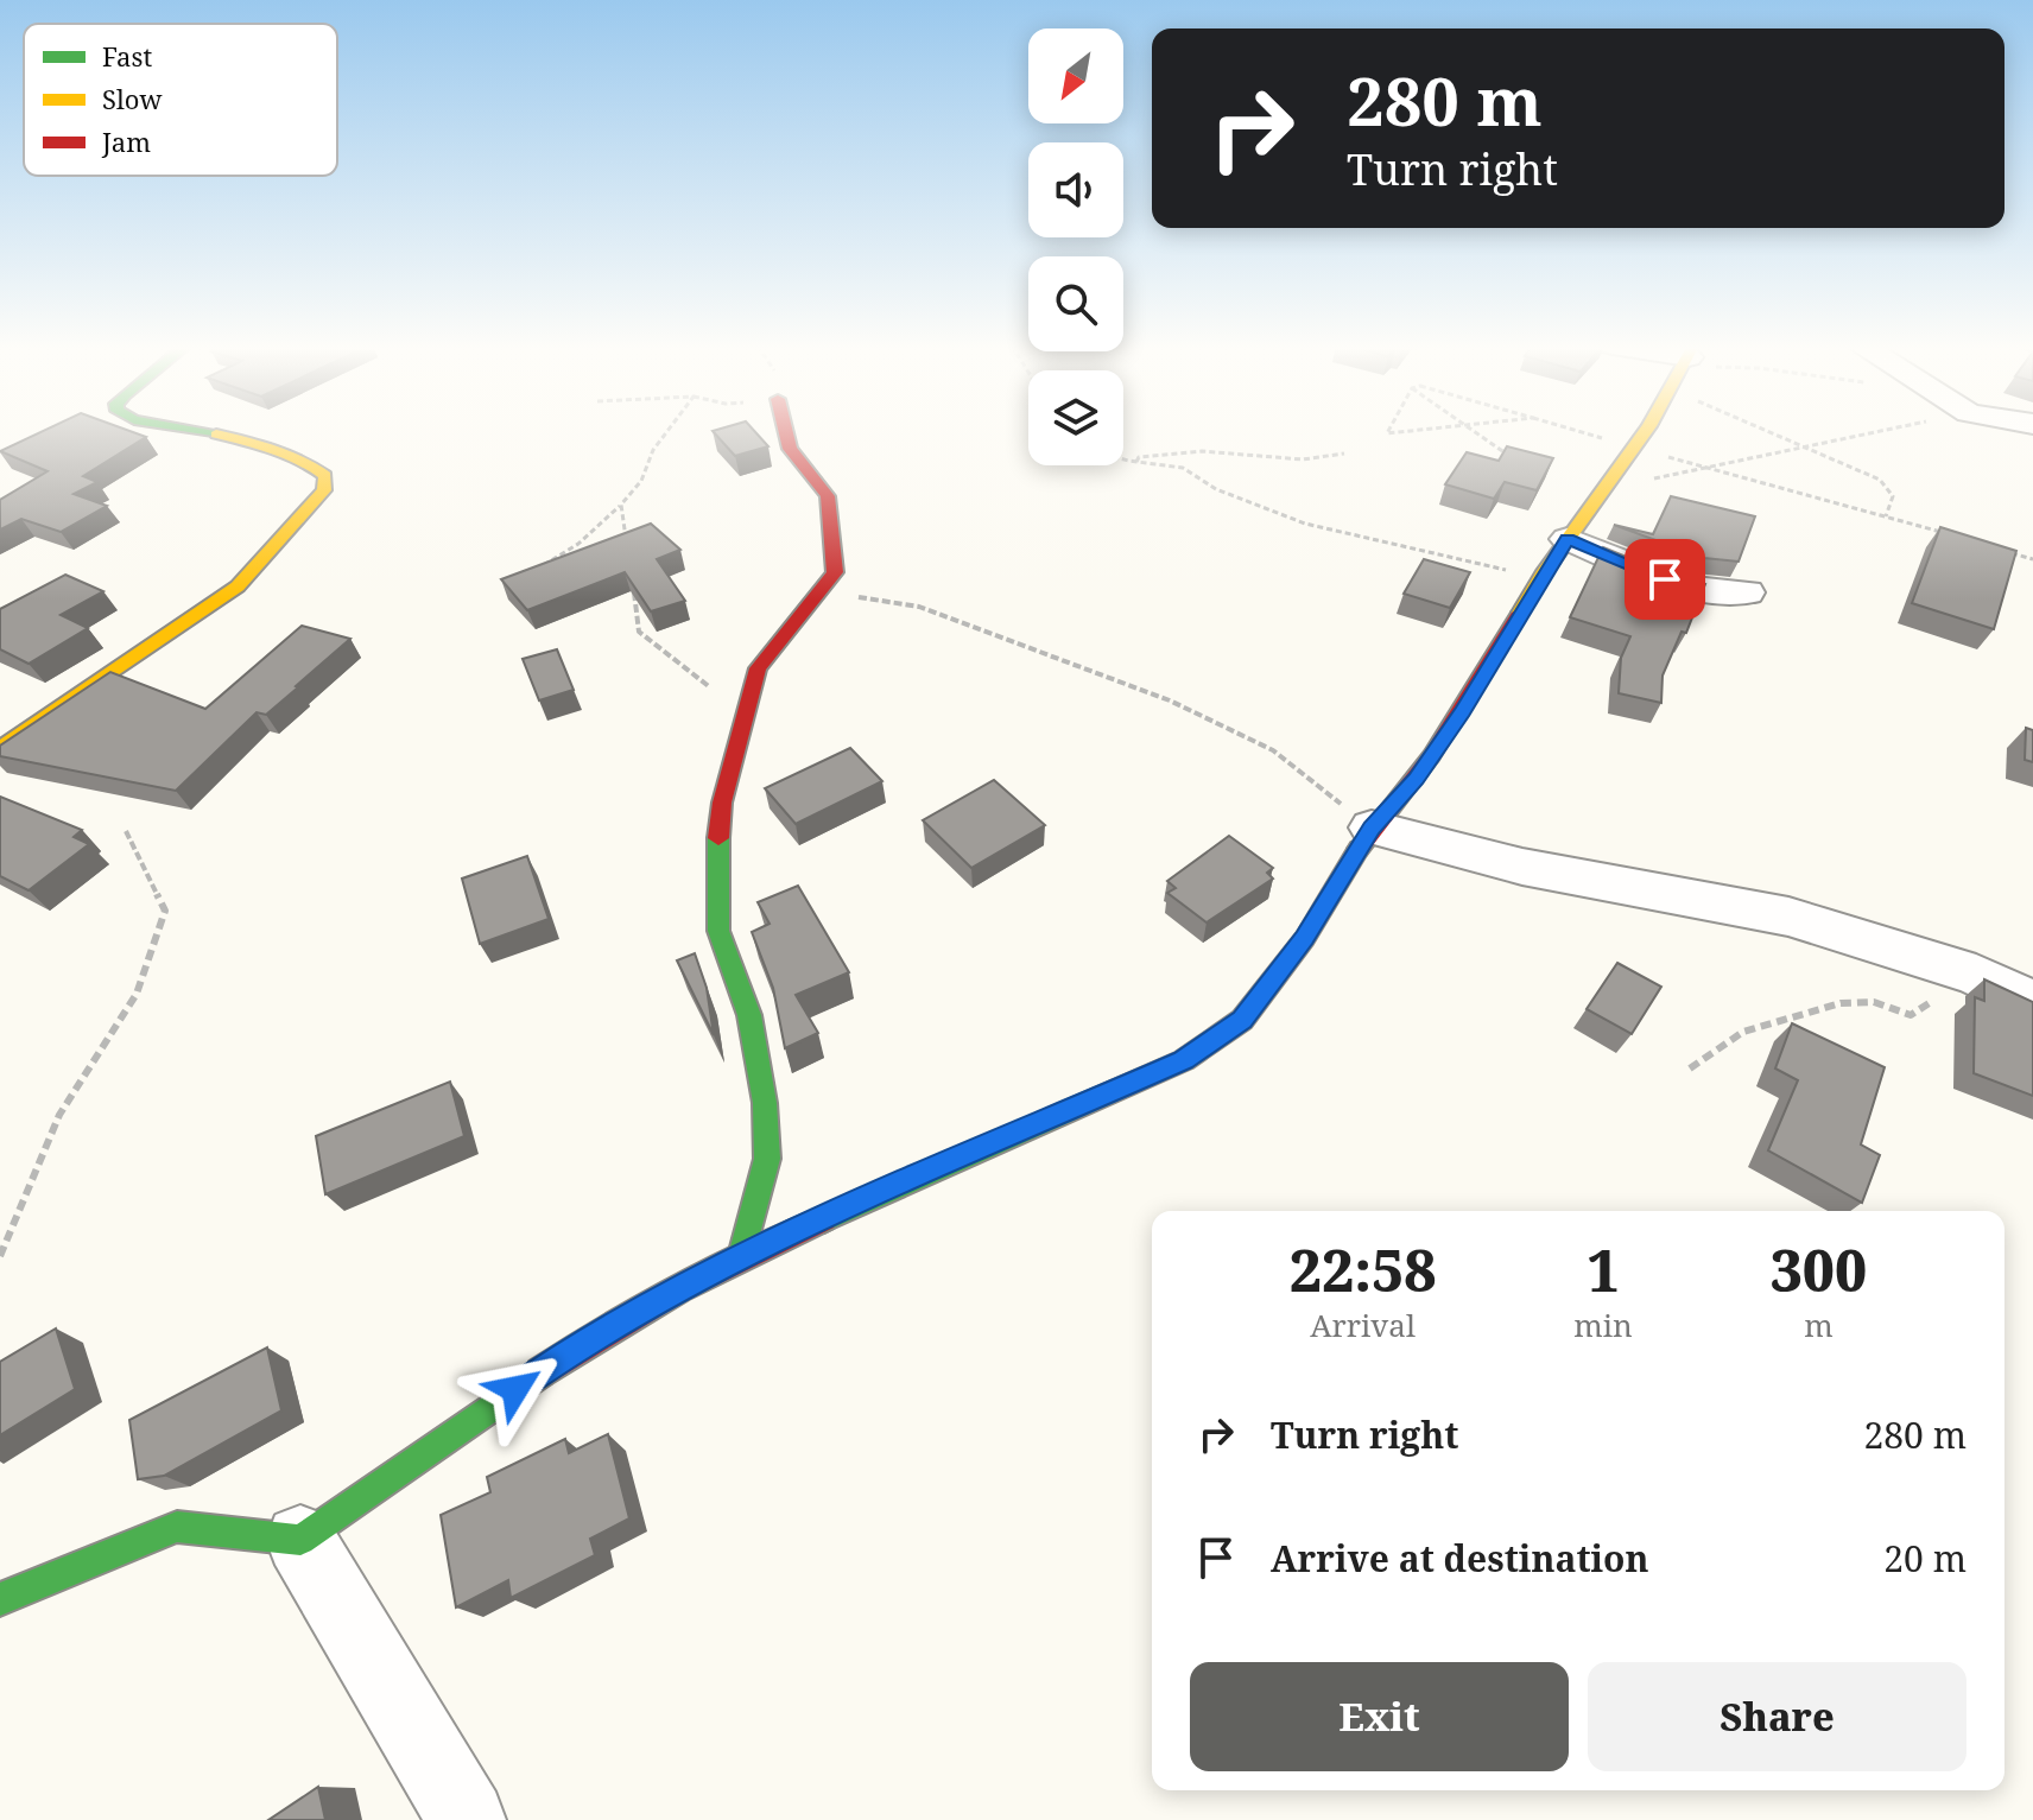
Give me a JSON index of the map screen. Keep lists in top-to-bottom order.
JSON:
{
  "legend": ["Fast", "Slow", "Jam"],
  "north": "bottom left",
  "page": {
    "turn": ["280 m", "Turn right"],
    "eta": [
      "22:58",
      "Arrival",
      "1",
      "min",
      "300",
      "m"
    ],
    "list": [
      {
        "name": "Turn right",
        "value": "280 m"
      },
      {
        "name": "Arrive at destination",
        "value": "20 m"
      }
    ],
    "buttons": ["Exit", "Share"]
  }
}
